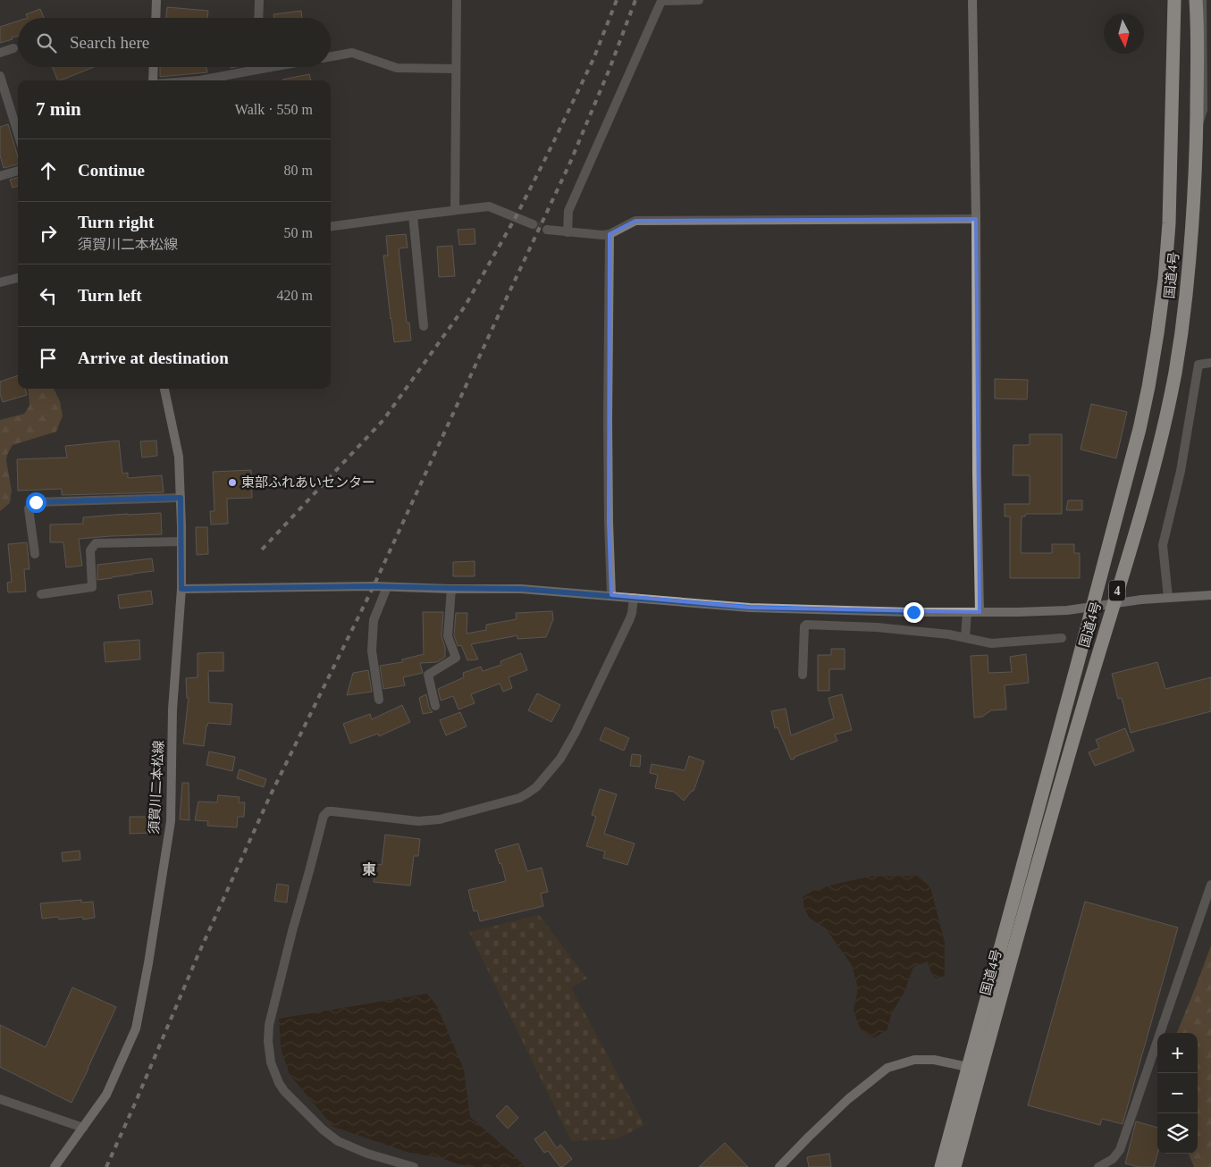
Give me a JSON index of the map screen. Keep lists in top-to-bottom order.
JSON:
{
  "streets": {
    "highway": ["国道4号", "4"],
    "street": ["須賀川二本松線"]
  },
  "districts": ["東"],
  "places": ["東部ふれあいセンター"],
  "north": "bottom",
  "page": {
    "search": "Search here",
    "heading": ["7 min", "Walk · 550 m"],
    "list": [
      ["Continue", "80 m"],
      ["Turn right", "須賀川二本松線", "50 m"],
      ["Turn left", "420 m"],
      "Arrive at destination"
    ],
    "map_buttons": ["+", "−"]
  }
}
